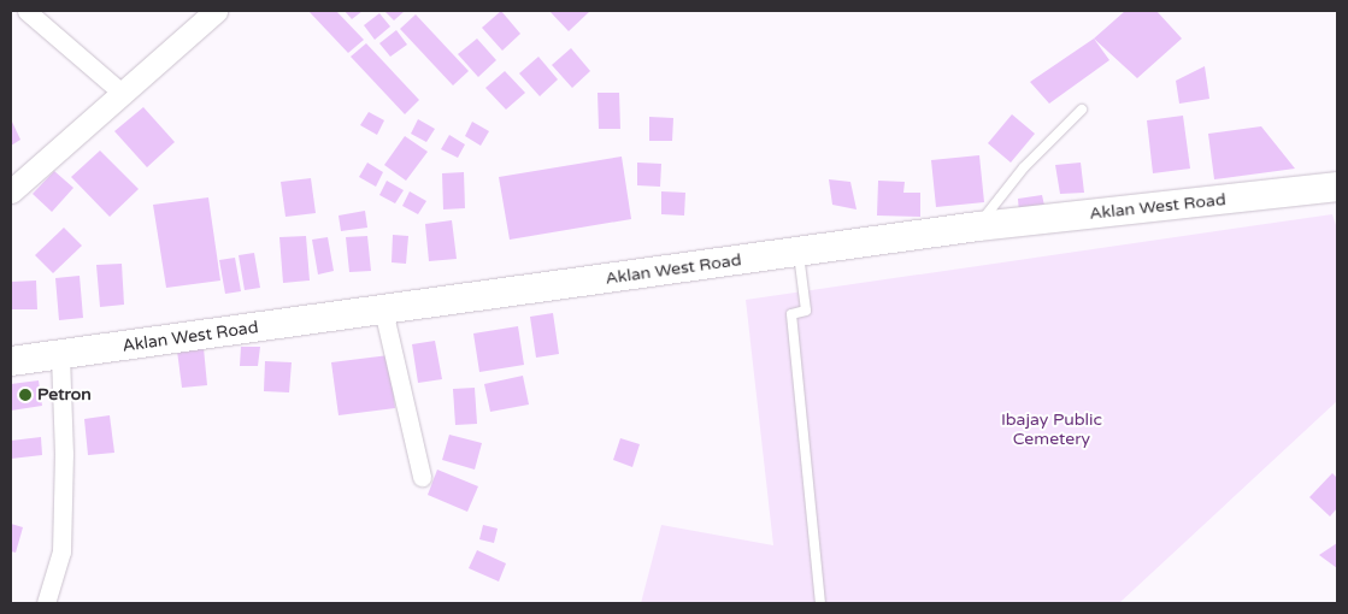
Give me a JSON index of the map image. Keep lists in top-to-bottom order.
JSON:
{
  "streets": {
    "main road": ["Aklan West Road"]
  },
  "parks": ["Ibajay Public Cemetery"],
  "places": ["Petron"]
}
